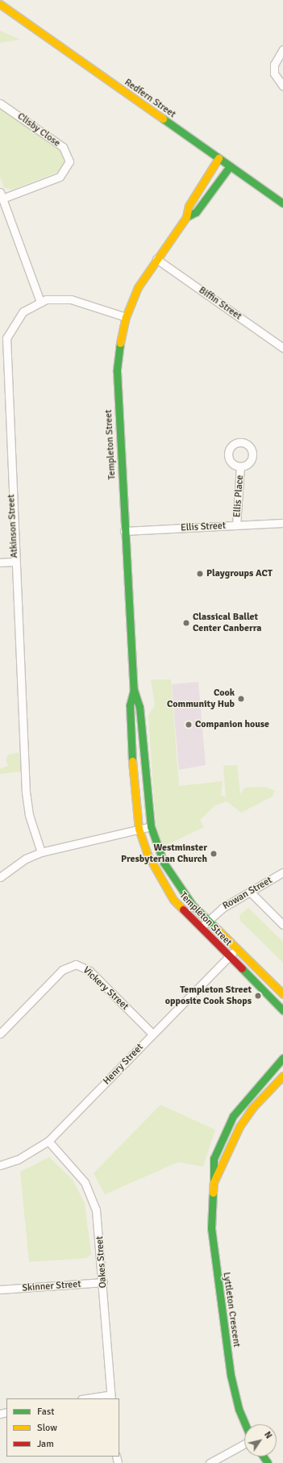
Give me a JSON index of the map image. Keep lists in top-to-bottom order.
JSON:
{
  "streets": {
    "street": [
      "Redfern Street",
      "Clisby Close",
      "Biffin Street",
      "Templeton Street",
      "Ellis Place",
      "Atkinson Street",
      "Ellis Street",
      "Rowan Street",
      "Vickery Street",
      "Henry Street",
      "Oakes Street",
      "Skinner Street",
      "Lyttleton Crescent"
    ]
  },
  "crossings": [
    ["Redfern Street", "Templeton Street"],
    ["Clisby Close", "Atkinson Street"],
    ["Biffin Street", "Templeton Street"],
    ["Templeton Street", "Ellis Street"],
    ["Templeton Street", "Rowan Street"],
    ["Templeton Street", "Henry Street"],
    ["Ellis Place", "Ellis Street"],
    ["Vickery Street", "Henry Street"],
    ["Henry Street", "Oakes Street"],
    ["Oakes Street", "Skinner Street"]
  ],
  "places": [
    "Playgroups ACT",
    "Classical Ballet Center Canberra",
    "Cook Community Hub",
    "Companion house",
    "Westminster Presbyterian Church",
    "Templeton Street opposite Cook Shops"
  ],
  "legend": ["Fast", "Slow", "Jam"],
  "north": "top right"
}
